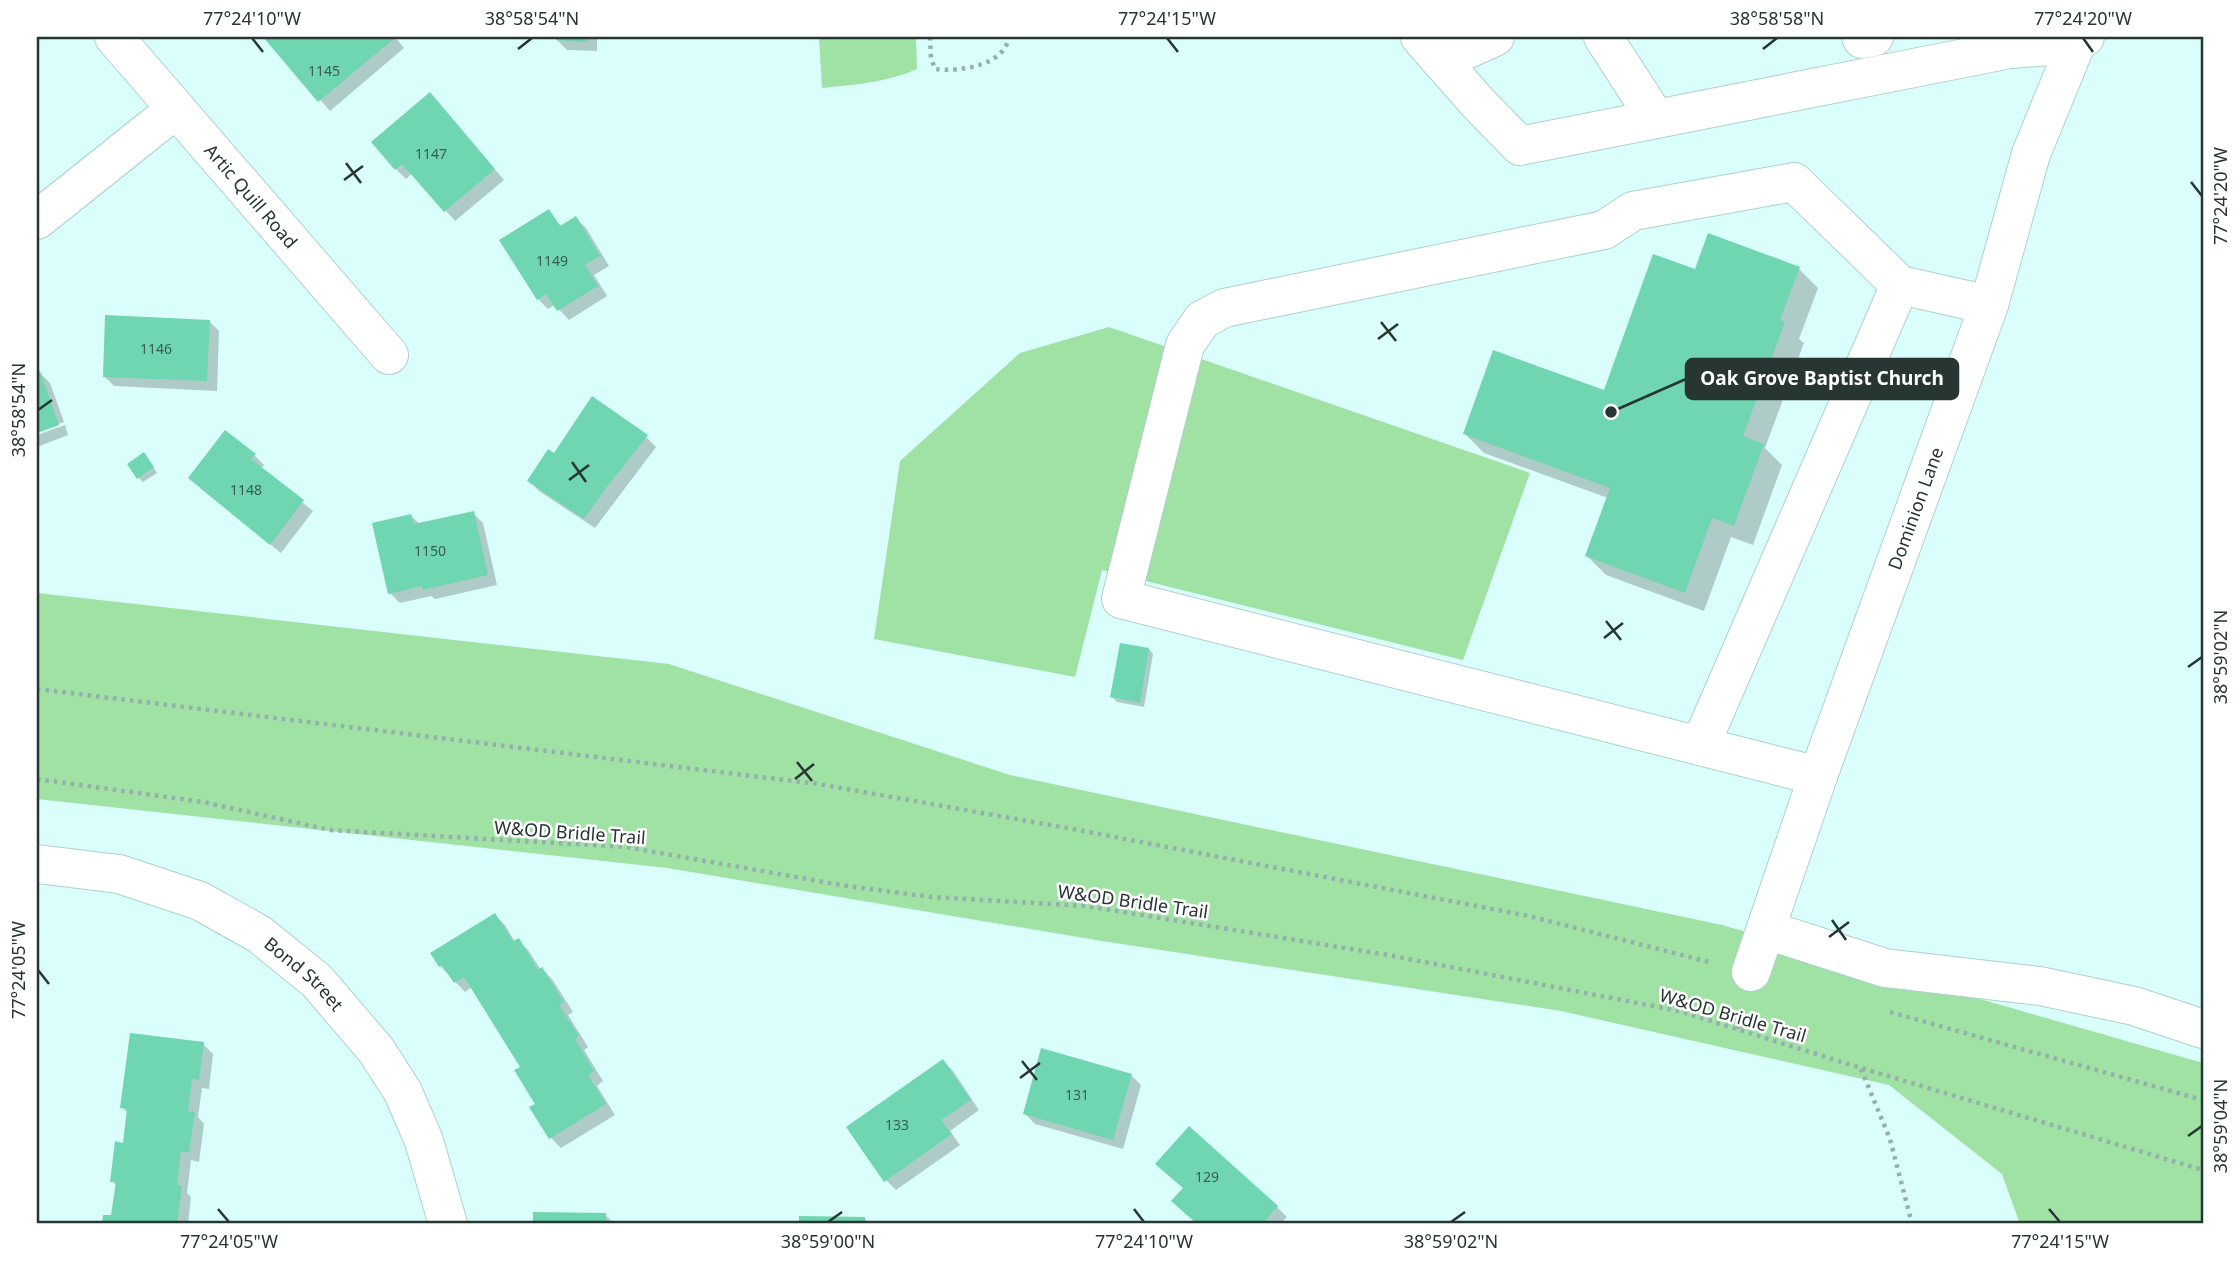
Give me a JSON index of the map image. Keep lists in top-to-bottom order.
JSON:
{
  "streets": {
    "street": ["Artic Quill Road", "Dominion Lane", "Bond Street"],
    "path": ["W&OD Bridle Trail"]
  },
  "places": ["Oak Grove Baptist Church"],
  "house_numbers": [
    "1145",
    "1147",
    "1149",
    "1146",
    "1148",
    "1150",
    "131",
    "133",
    "129"
  ],
  "coordinates": [
    "77°24'10\"W",
    "38°58'54\"N",
    "77°24'15\"W",
    "38°58'58\"N",
    "77°24'20\"W",
    "38°59'02\"N",
    "77°24'05\"W",
    "38°59'04\"N",
    "38°59'00\"N"
  ]
}
